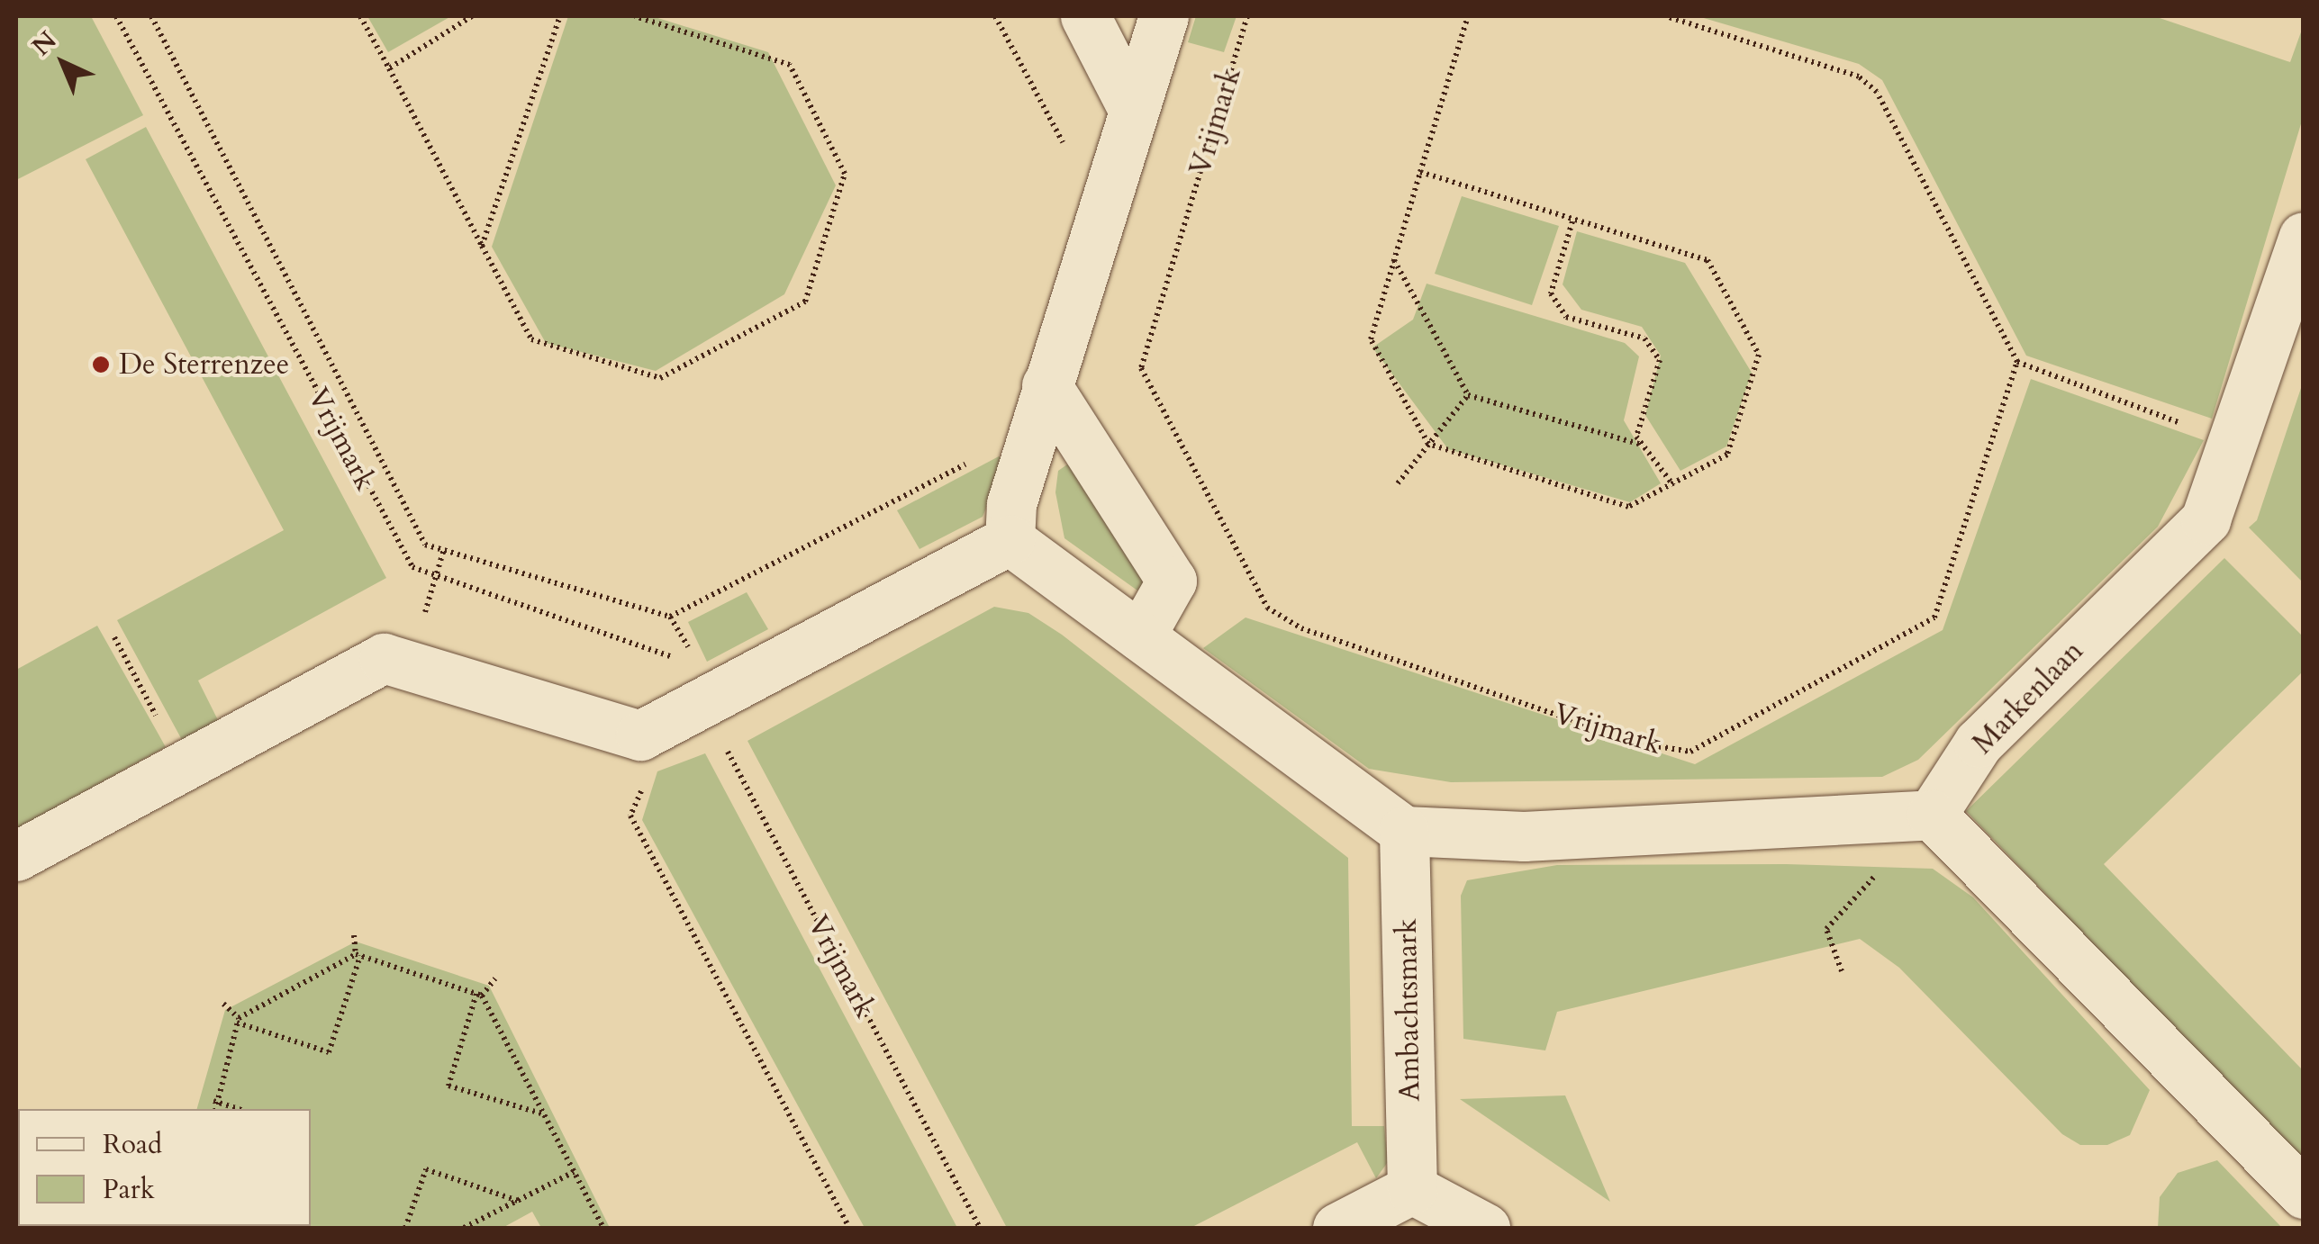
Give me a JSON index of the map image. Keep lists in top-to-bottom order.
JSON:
{
  "streets": {
    "street": ["Markenlaan", "Ambachtsmark"],
    "path": ["Vrijmark"]
  },
  "places": ["De Sterrenzee"],
  "legend": ["Road", "Park"],
  "north": "top left"
}
